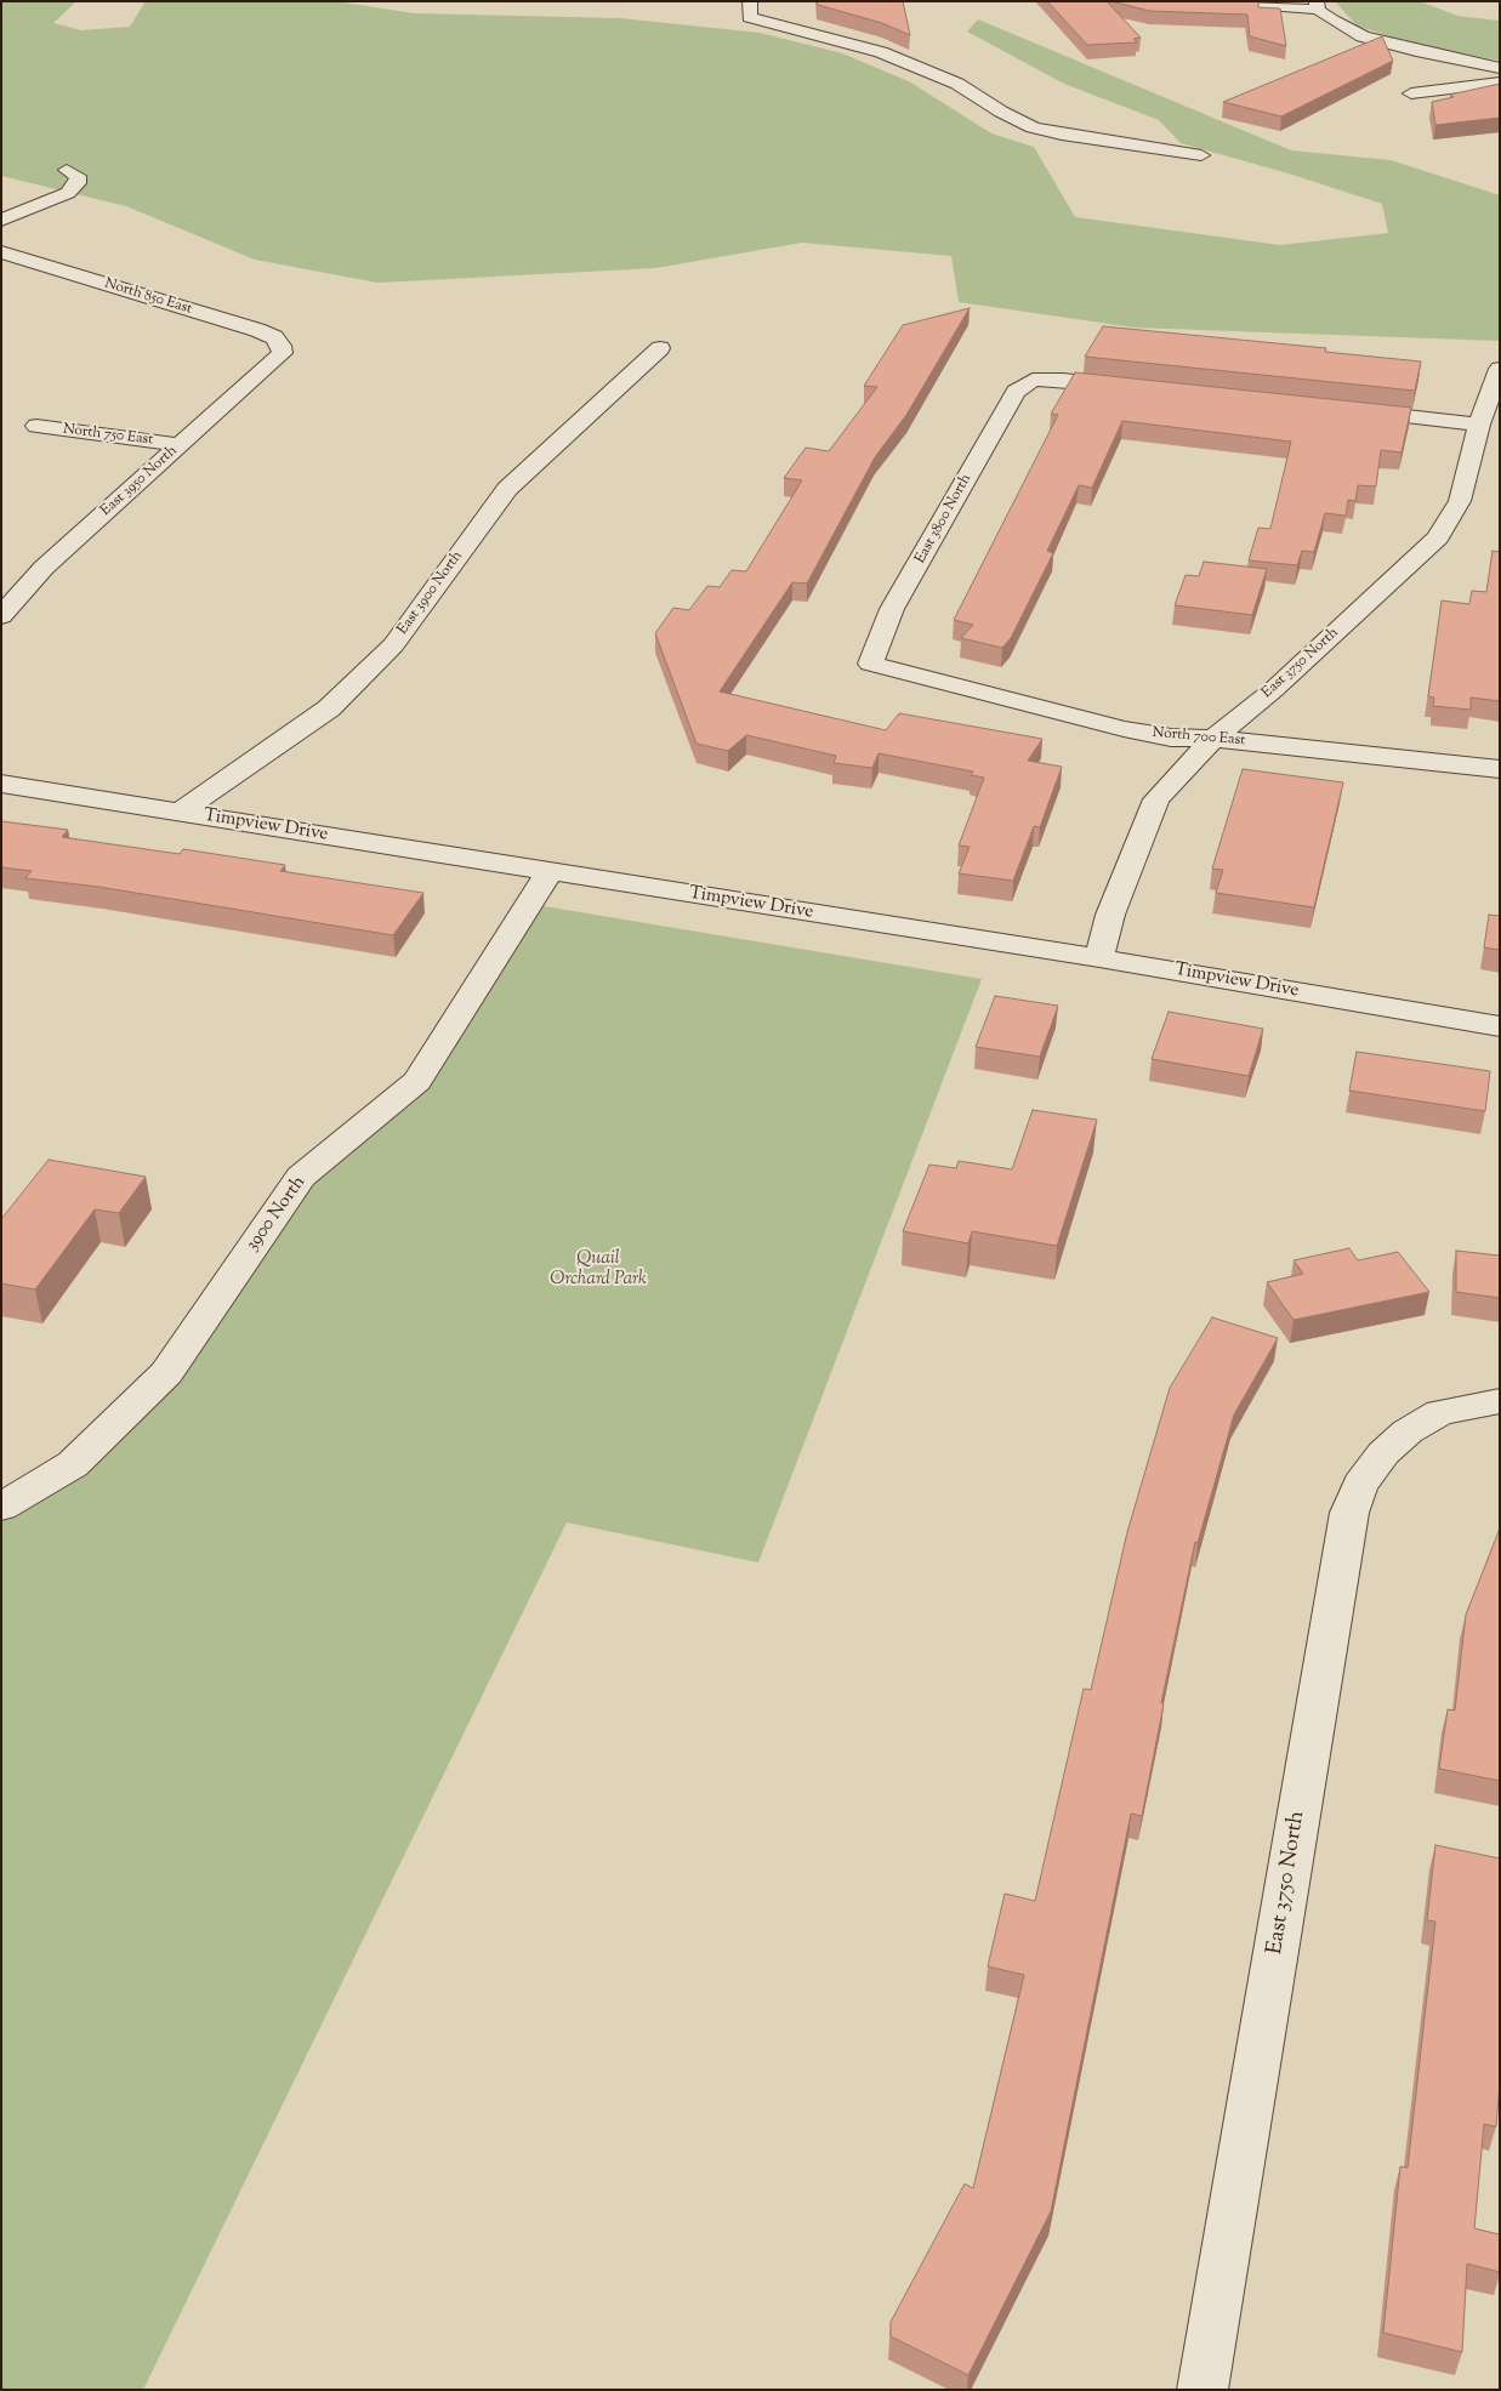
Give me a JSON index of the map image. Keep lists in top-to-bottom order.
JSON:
{
  "streets": {
    "street": [
      "North 850 East",
      "North 750 East",
      "East 3950 North",
      "East 3800 North",
      "East 3900 North",
      "East 3750 North",
      "North 700 East",
      "Timpview Drive",
      "3900 North"
    ]
  },
  "crossings": [
    ["North 850 East", "East 3950 North"],
    ["North 750 East", "East 3950 North"],
    ["East 3800 North", "North 700 East"],
    ["East 3900 North", "Timpview Drive"],
    ["East 3750 North", "North 700 East"],
    ["East 3750 North", "Timpview Drive"],
    ["Timpview Drive", "3900 North"]
  ],
  "parks": ["Quail Orchard Park"]
}
